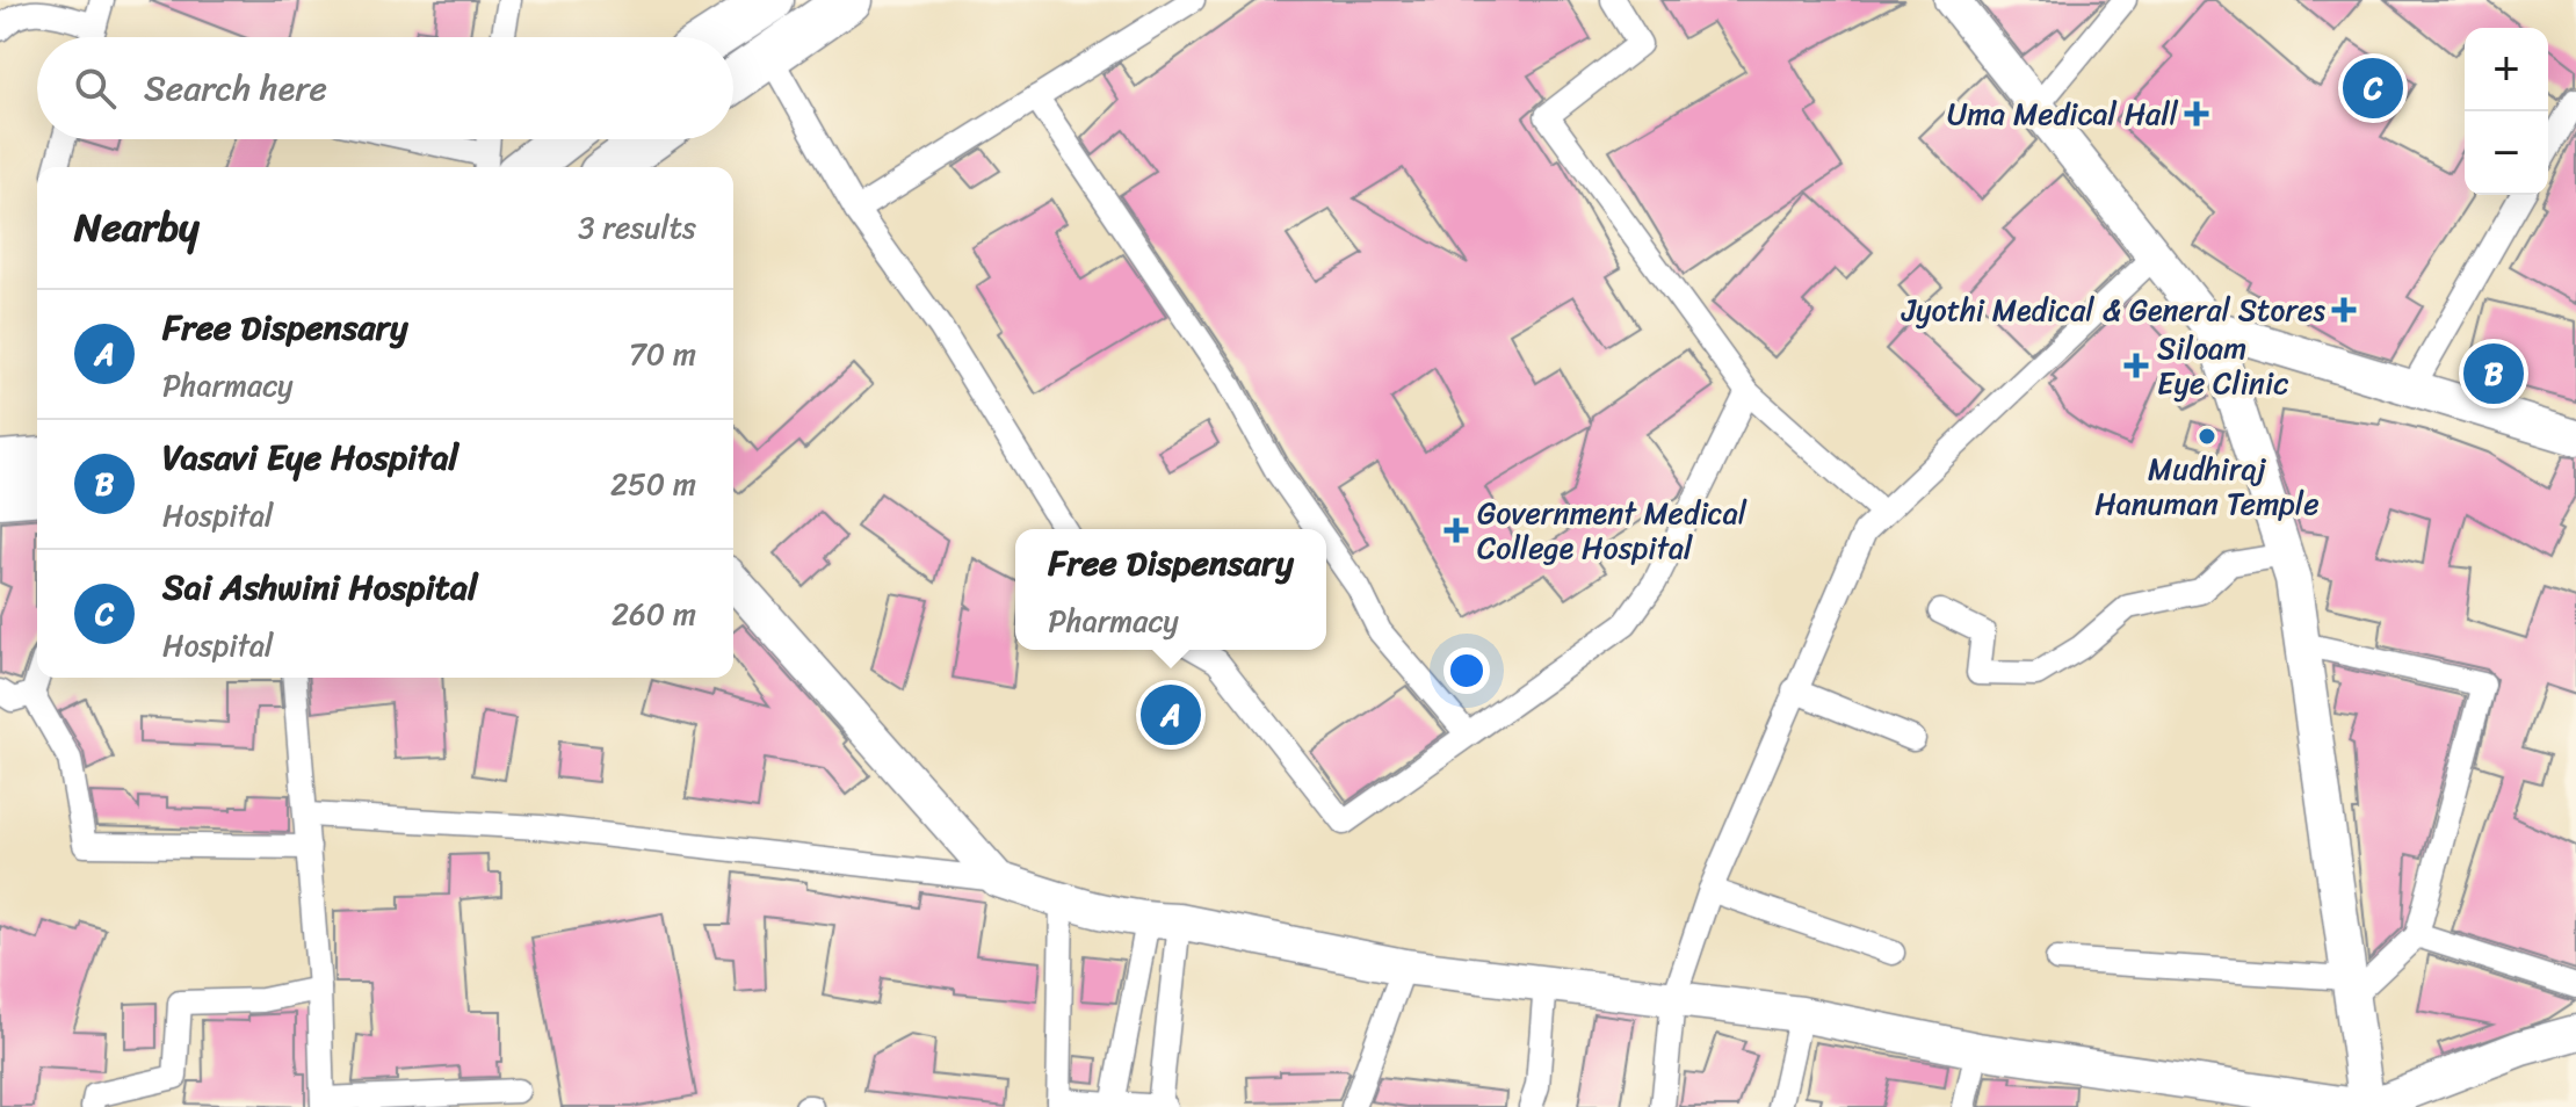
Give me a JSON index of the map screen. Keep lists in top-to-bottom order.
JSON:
{
  "places": {
    "health": [
      "Uma Medical Hall",
      "Jyothi Medical & General Stores",
      "Siloam Eye Clinic",
      "Government Medical College Hospital"
    ],
    "other": ["Mudhiraj Hanuman Temple"]
  },
  "page": {
    "map_buttons": ["+", "−"],
    "search": "Search here",
    "pins": ["C", "B", "A"],
    "heading": ["Nearby", "3 results"],
    "list": [
      {
        "mark": "A",
        "name": "Free Dispensary",
        "note": "Pharmacy",
        "value": "70 m"
      },
      {
        "mark": "B",
        "name": "Vasavi Eye Hospital",
        "note": "Hospital",
        "value": "250 m"
      },
      {
        "mark": "C",
        "name": "Sai Ashwini Hospital",
        "note": "Hospital",
        "value": "260 m"
      }
    ],
    "popup": ["Free Dispensary", "Pharmacy"]
  }
}
